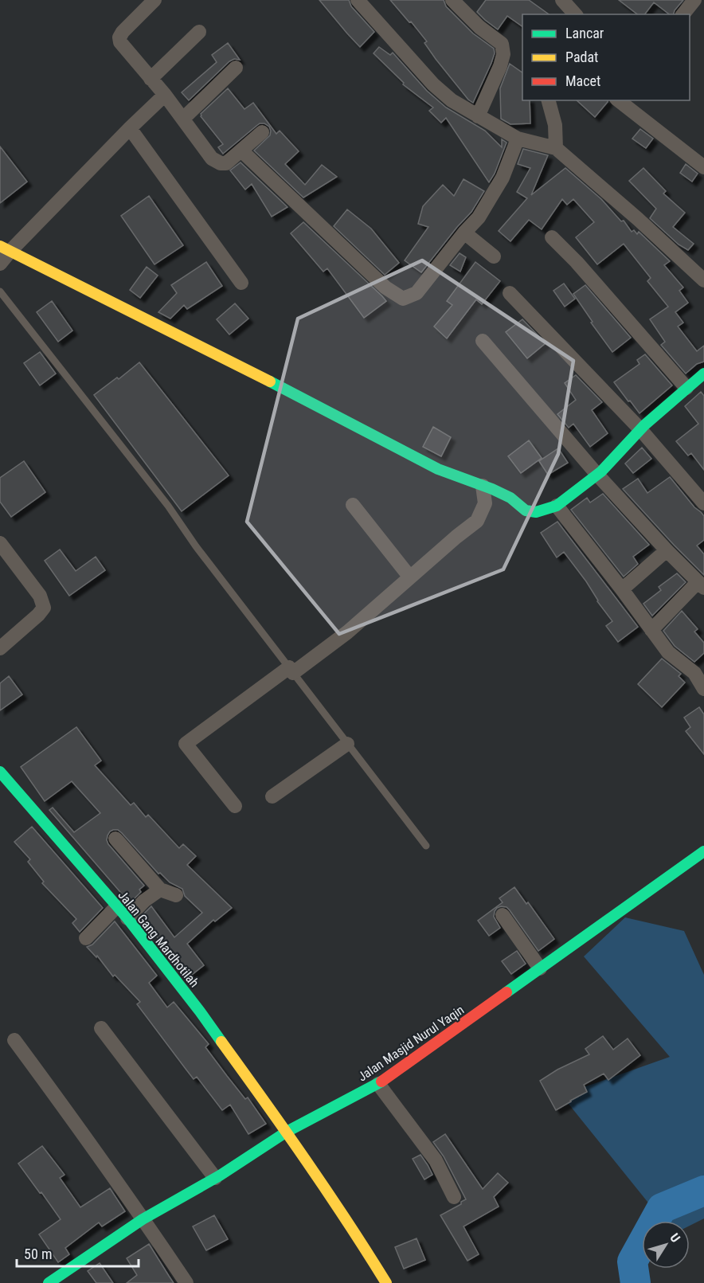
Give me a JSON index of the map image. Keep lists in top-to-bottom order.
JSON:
{
  "streets": {
    "street": ["Jalan Gang Mardhotilah", "Jalan Masjid Nurul Yaqin"]
  },
  "crossings": [
    ["Jalan Gang Mardhotilah", "Jalan Masjid Nurul Yaqin"]
  ],
  "legend": ["Lancar", "Padat", "Macet"],
  "scale_bar": "50 m",
  "north": "top right"
}
